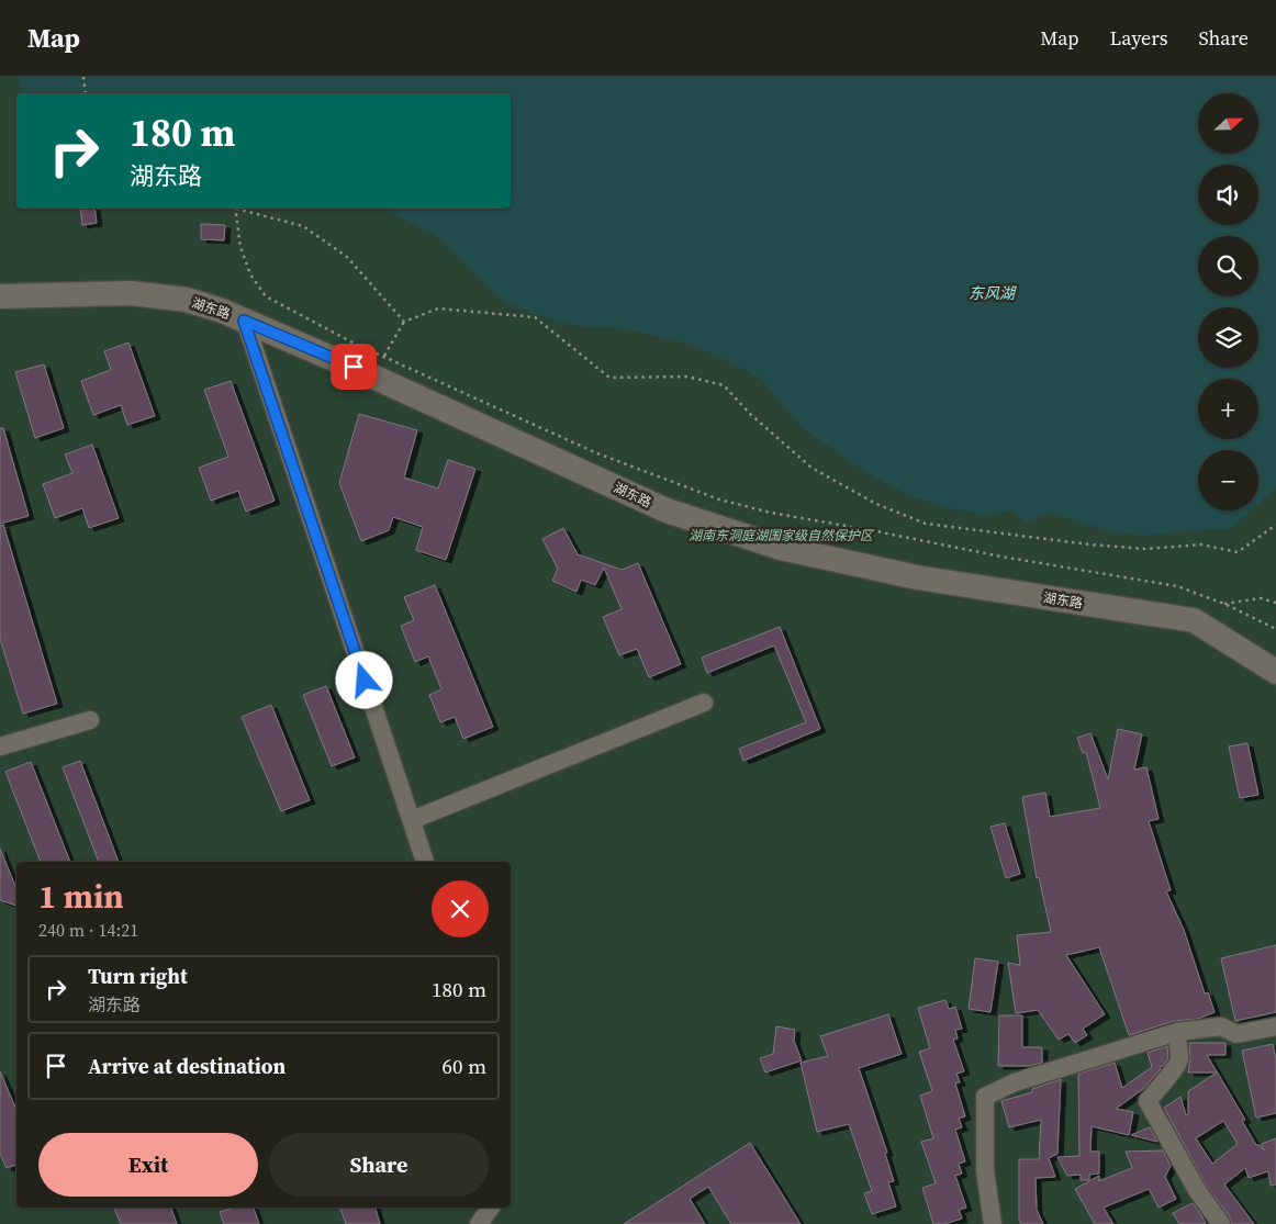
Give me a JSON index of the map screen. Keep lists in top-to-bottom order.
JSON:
{
  "streets": {
    "street": ["湖东路"]
  },
  "water": ["东风湖"],
  "parks": ["湖南东洞庭湖国家级自然保护区"],
  "north": "right",
  "page": {
    "header": "Map",
    "nav": ["Map", "Layers", "Share"],
    "map_buttons": ["+", "−"],
    "turn": ["180 m", "湖东路"],
    "heading": ["1 min", "240 m · 14:21"],
    "list": [
      {
        "name": "Turn right",
        "note": "湖东路",
        "value": "180 m"
      },
      {
        "name": "Arrive at destination",
        "value": "60 m"
      }
    ],
    "buttons": ["Exit", "Share"]
  }
}
